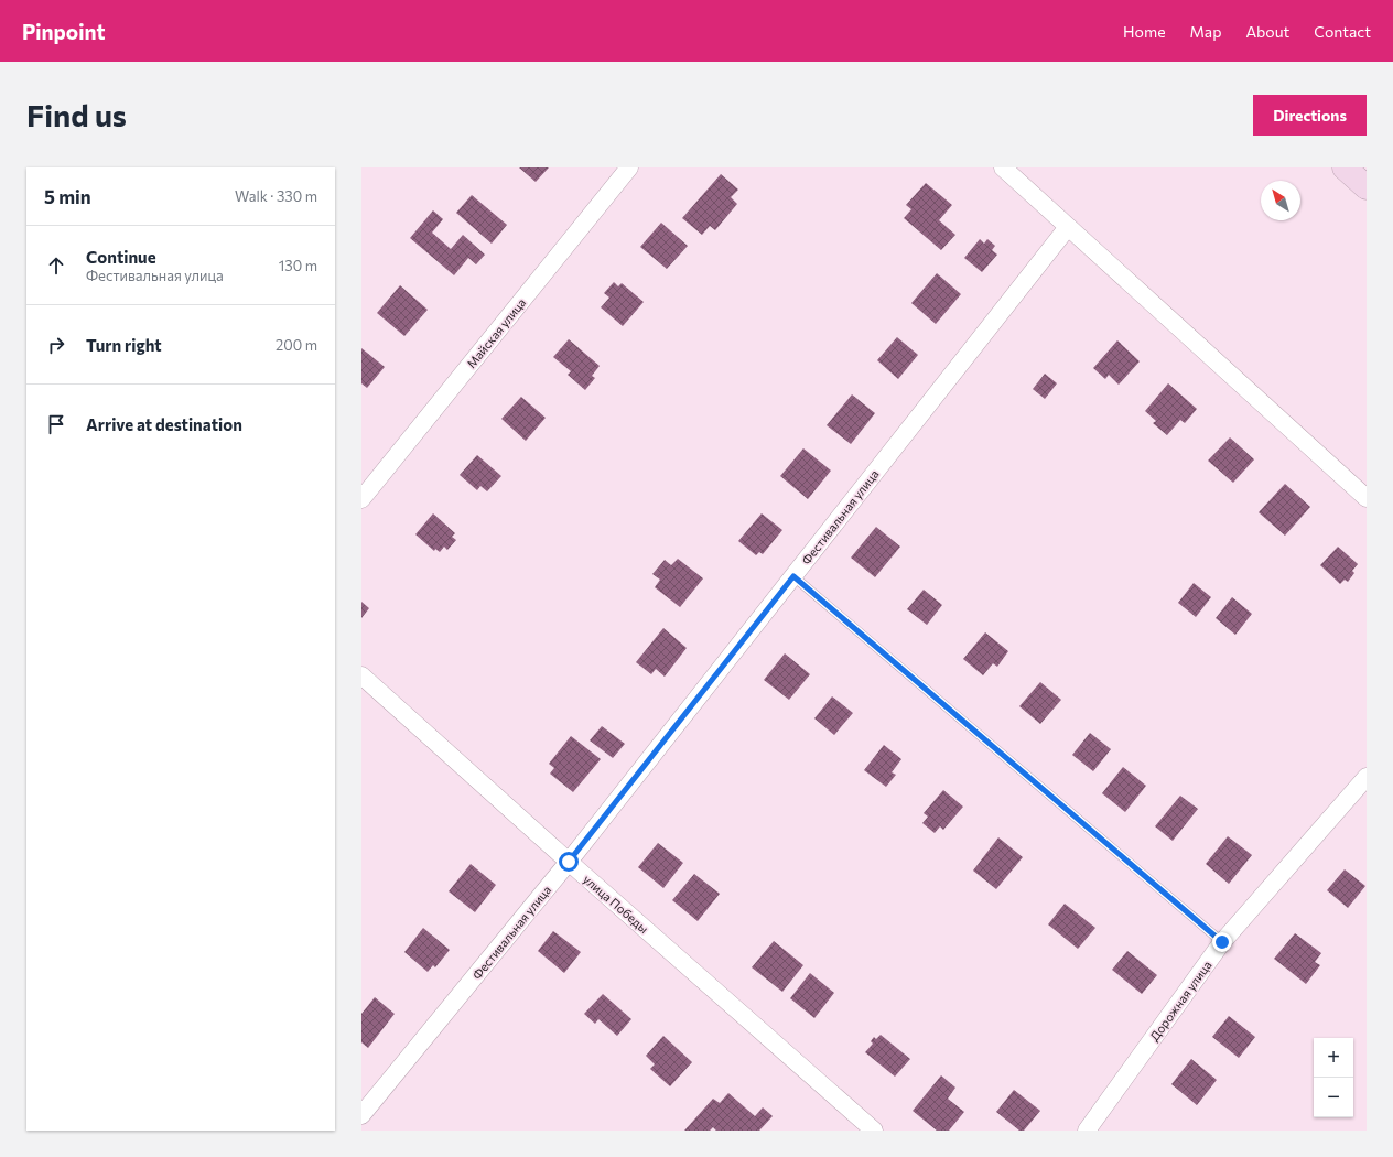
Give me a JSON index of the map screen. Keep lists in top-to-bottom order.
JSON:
{
  "streets": {
    "street": [
      "Майская улица",
      "Фестивальная улица",
      "улица Победы",
      "Дорожная улица"
    ]
  },
  "crossings": [
    ["Фестивальная улица", "улица Победы"]
  ],
  "north": "top left",
  "page": {
    "header": "Pinpoint",
    "nav": [
      "Home",
      "Map",
      "About",
      "Contact"
    ],
    "buttons": "Directions",
    "title": "Find us",
    "heading": ["5 min", "Walk · 330 m"],
    "list": [
      ["Continue", "Фестивальная улица", "130 m"],
      ["Turn right", "200 m"],
      "Arrive at destination"
    ],
    "map_buttons": ["+", "−"]
  }
}
